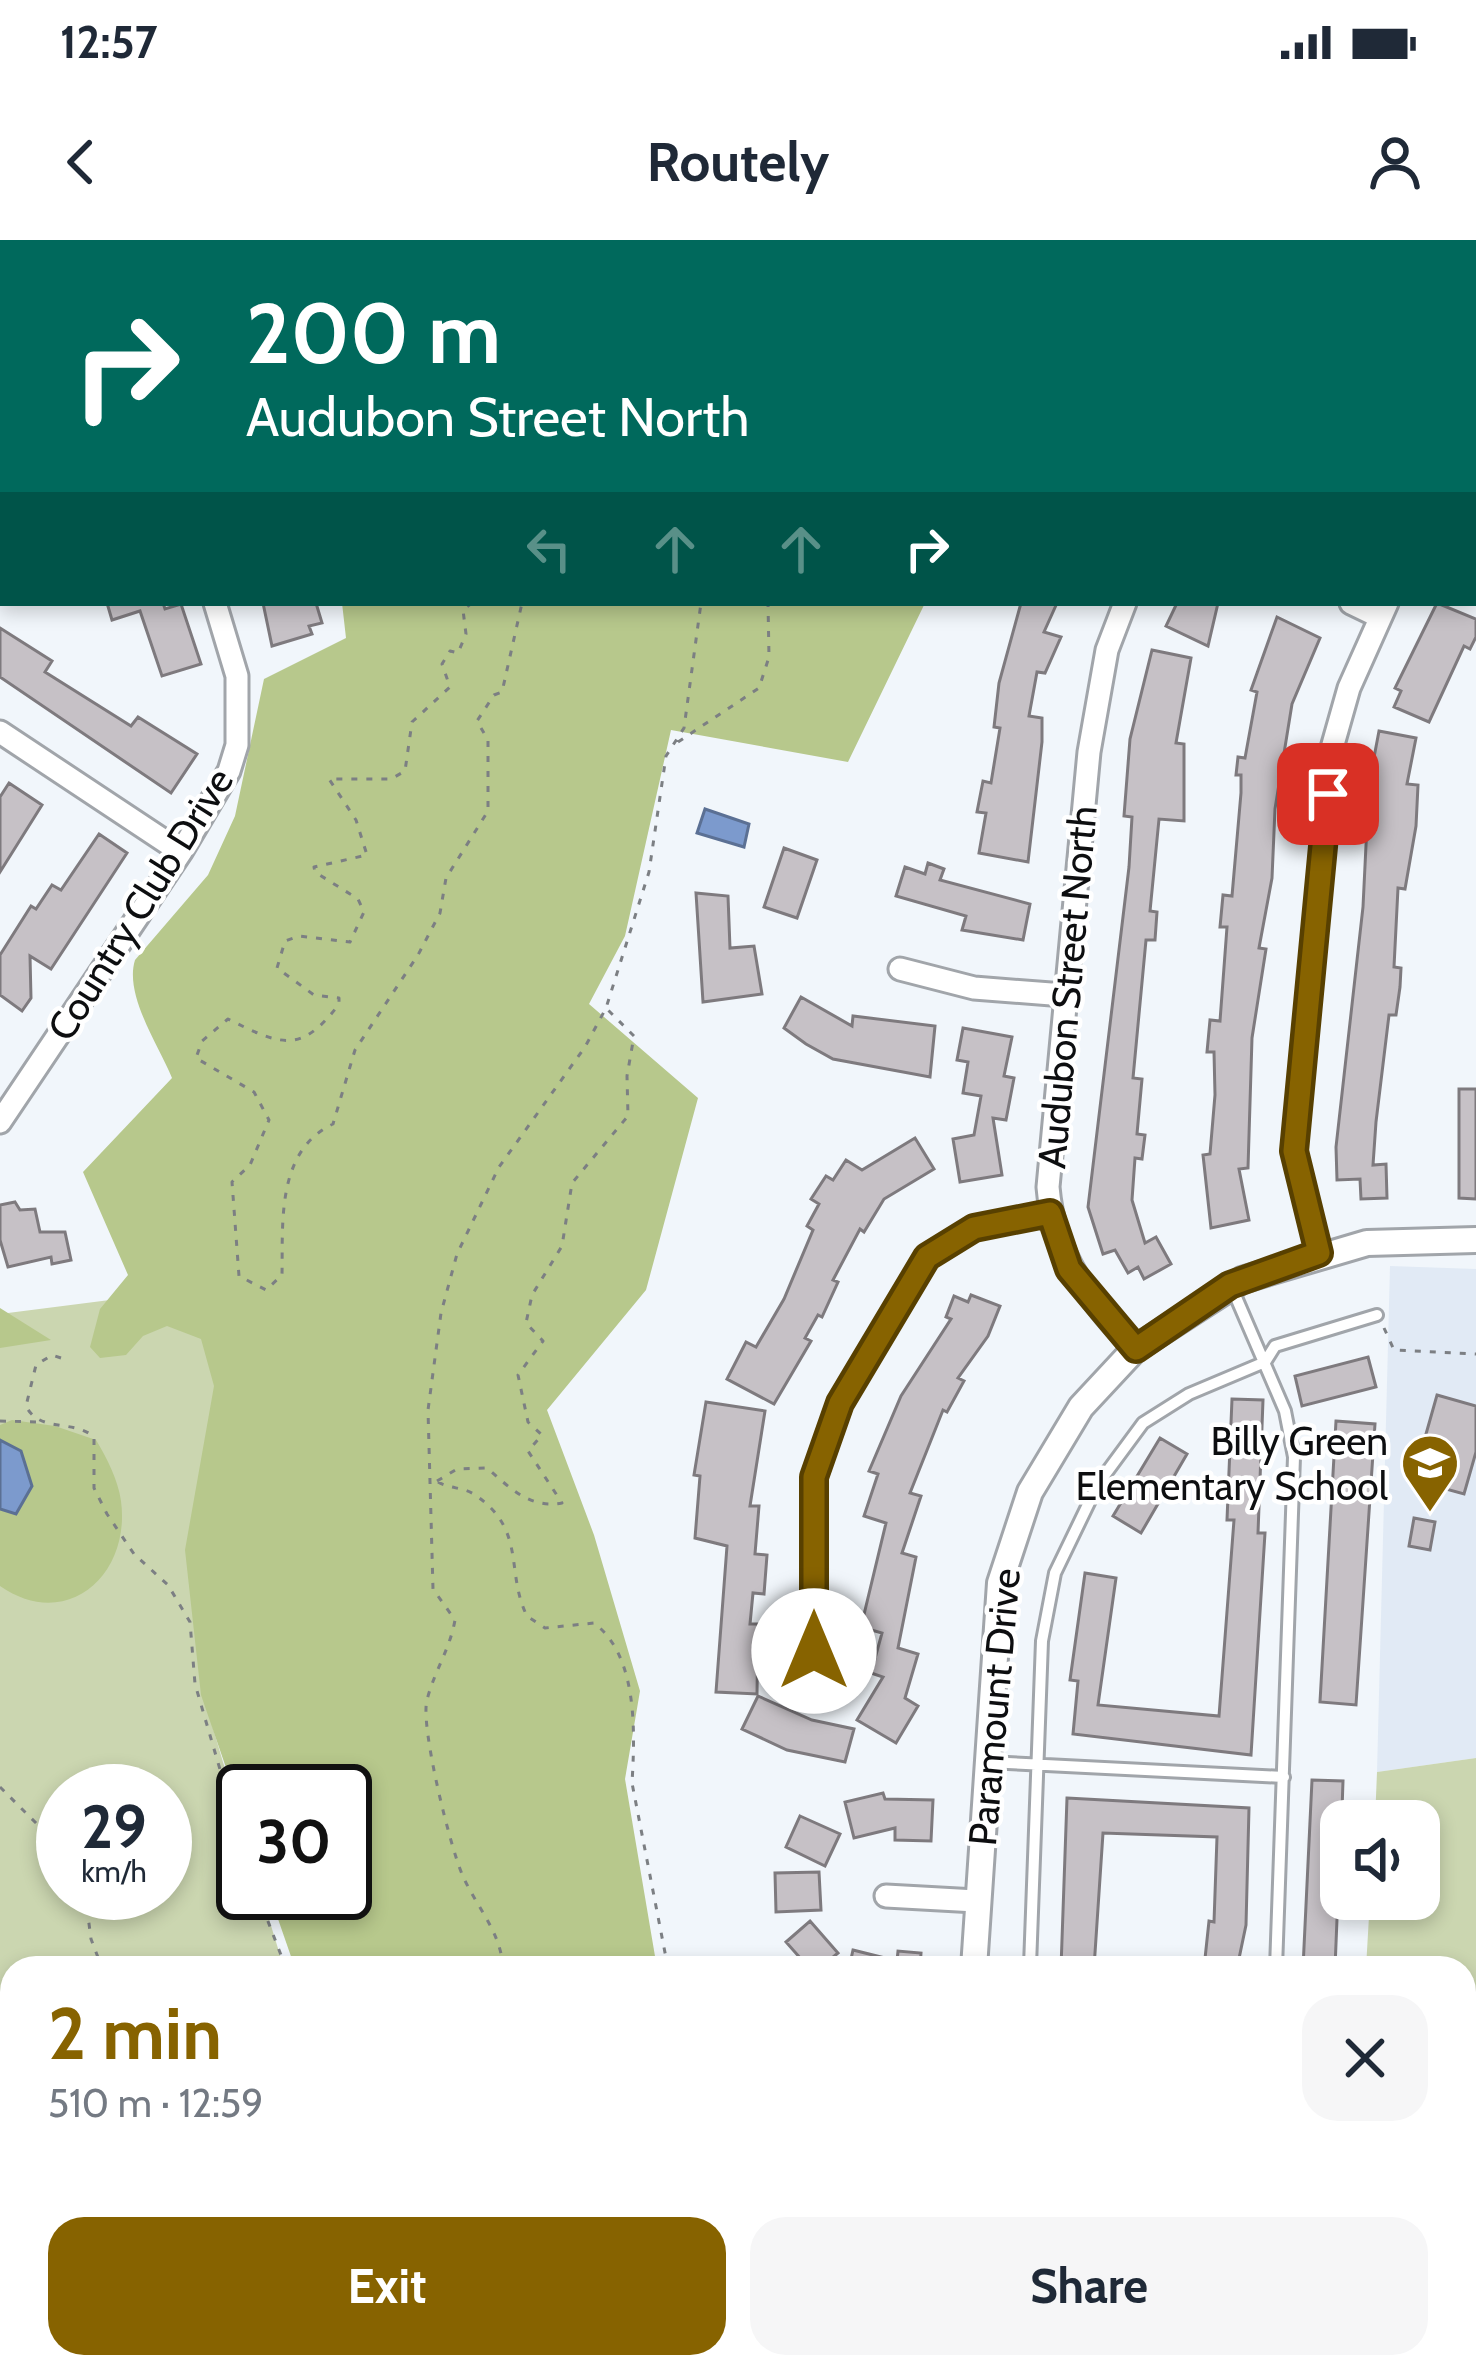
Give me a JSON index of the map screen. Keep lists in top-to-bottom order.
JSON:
{
  "streets": {
    "street": ["Country Club Drive", "Audubon Street North", "Paramount Drive"]
  },
  "crossings": [
    ["Audubon Street North", "Paramount Drive"]
  ],
  "places": {
    "school or university": ["Billy Green Elementary School"]
  },
  "page": {
    "status": "12:57",
    "header": "Routely",
    "turn": ["200 m", "Audubon Street North"],
    "speed": "29 km/h",
    "limit": "30",
    "heading": ["2 min", "510 m · 12:59"],
    "buttons": ["Exit", "Share"]
  }
}
